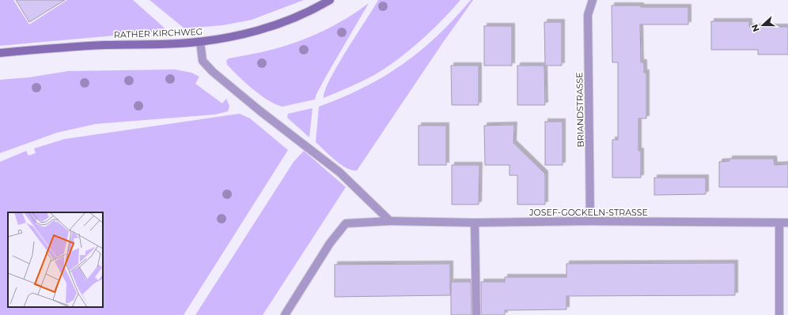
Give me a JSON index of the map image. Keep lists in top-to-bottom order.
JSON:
{
  "streets": {
    "main road": ["RATHER KIRCHWEG"],
    "street": ["BRIANDSTRASSE", "JOSEF-GOCKELN-STRASSE"]
  },
  "crossings": [
    ["BRIANDSTRASSE", "JOSEF-GOCKELN-STRASSE"]
  ],
  "north": "left"
}
